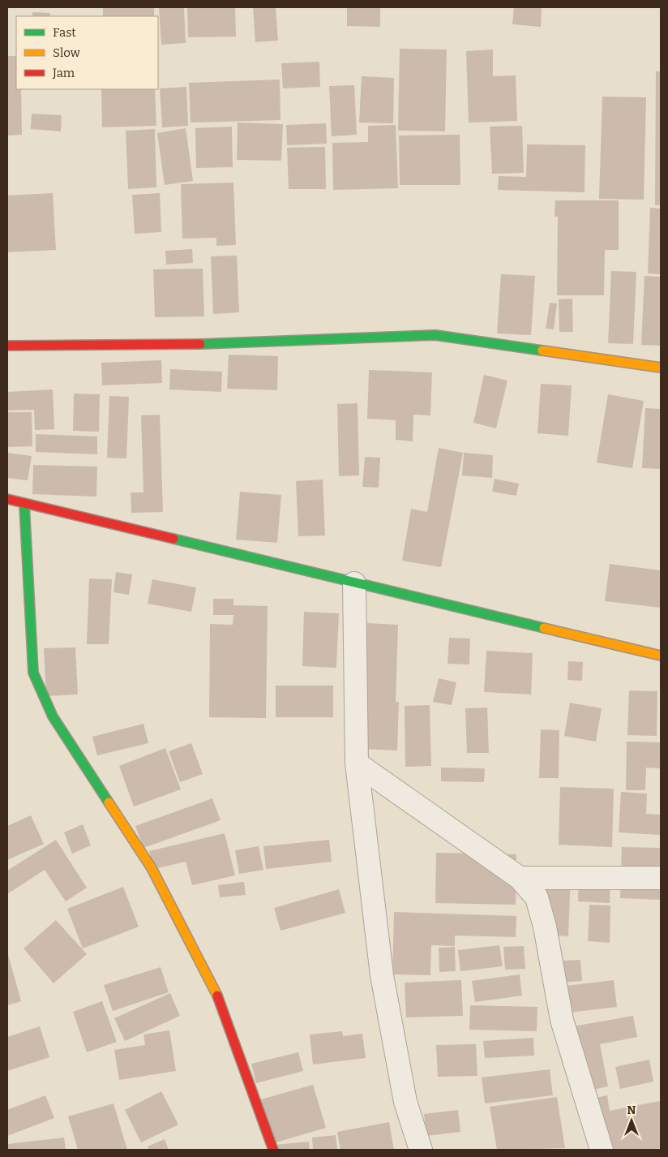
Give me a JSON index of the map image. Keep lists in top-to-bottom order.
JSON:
{
  "legend": ["Fast", "Slow", "Jam"],
  "north": "top"
}
